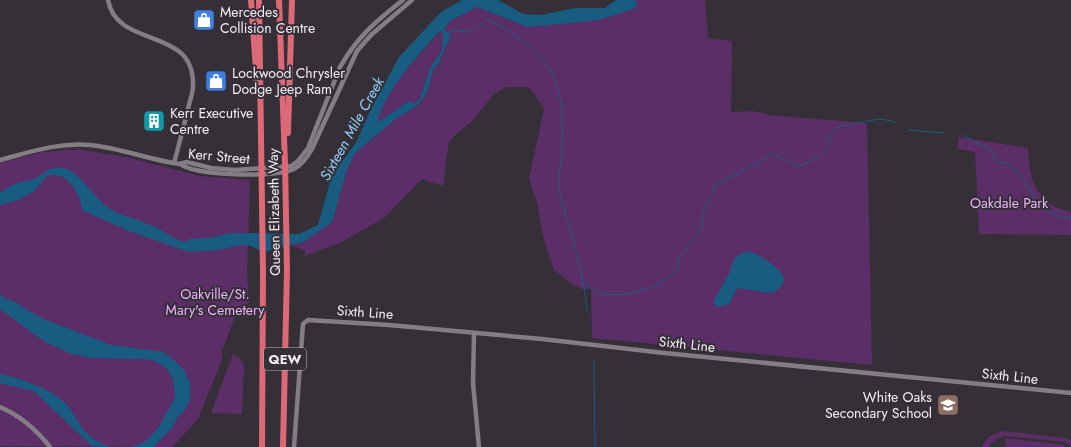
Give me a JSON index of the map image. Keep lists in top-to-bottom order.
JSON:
{
  "streets": {
    "highway": ["Queen Elizabeth Way", "QEW"],
    "street": ["Kerr Street", "Sixth Line"]
  },
  "water": ["Sixteen Mile Creek"],
  "parks": ["Oakdale Park", "Oakville/St. Mary's Cemetery"],
  "places": {
    "shop": ["Mercedes Collision Centre", "Lockwood Chrysler Dodge Jeep Ram"],
    "building": ["Kerr Executive Centre"],
    "school or university": ["White Oaks Secondary School"]
  }
}
